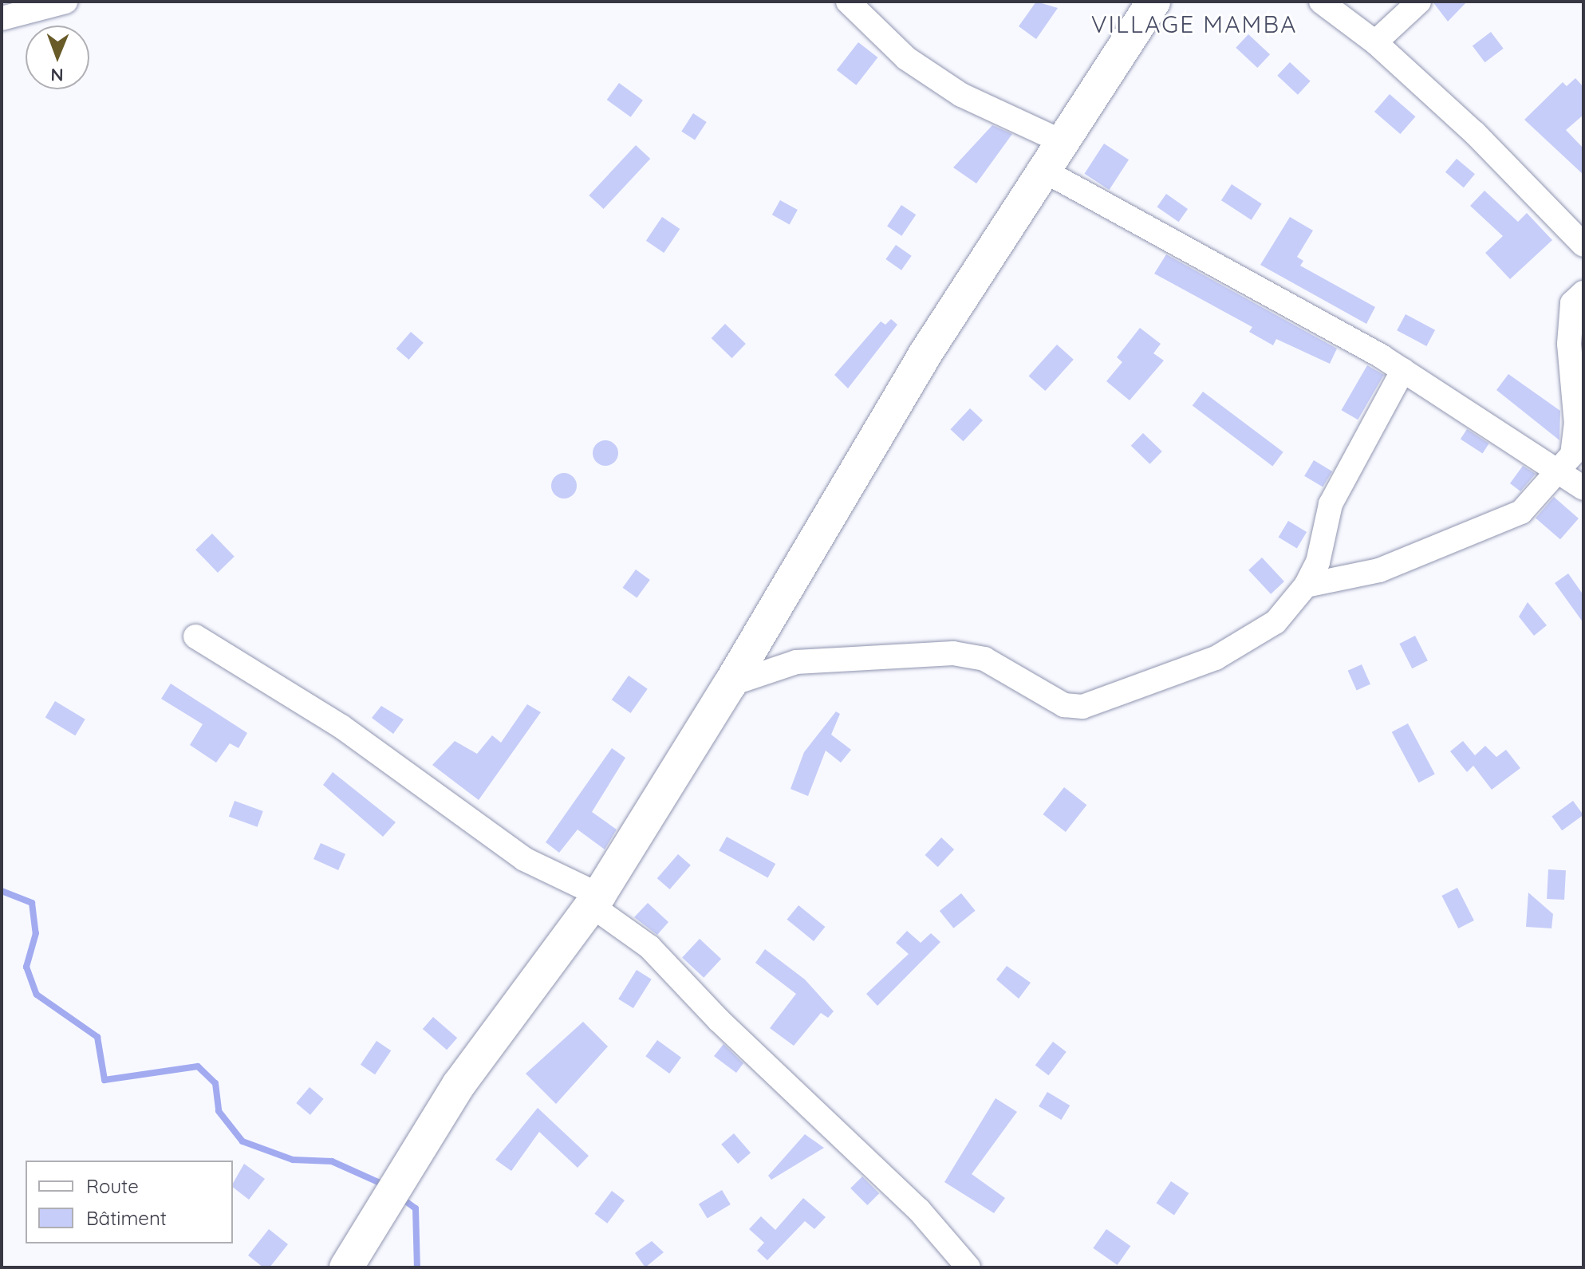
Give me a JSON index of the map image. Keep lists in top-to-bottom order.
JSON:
{
  "districts": ["VILLAGE MAMBA"],
  "legend": ["Route", "Bâtiment"],
  "north": "bottom"
}
